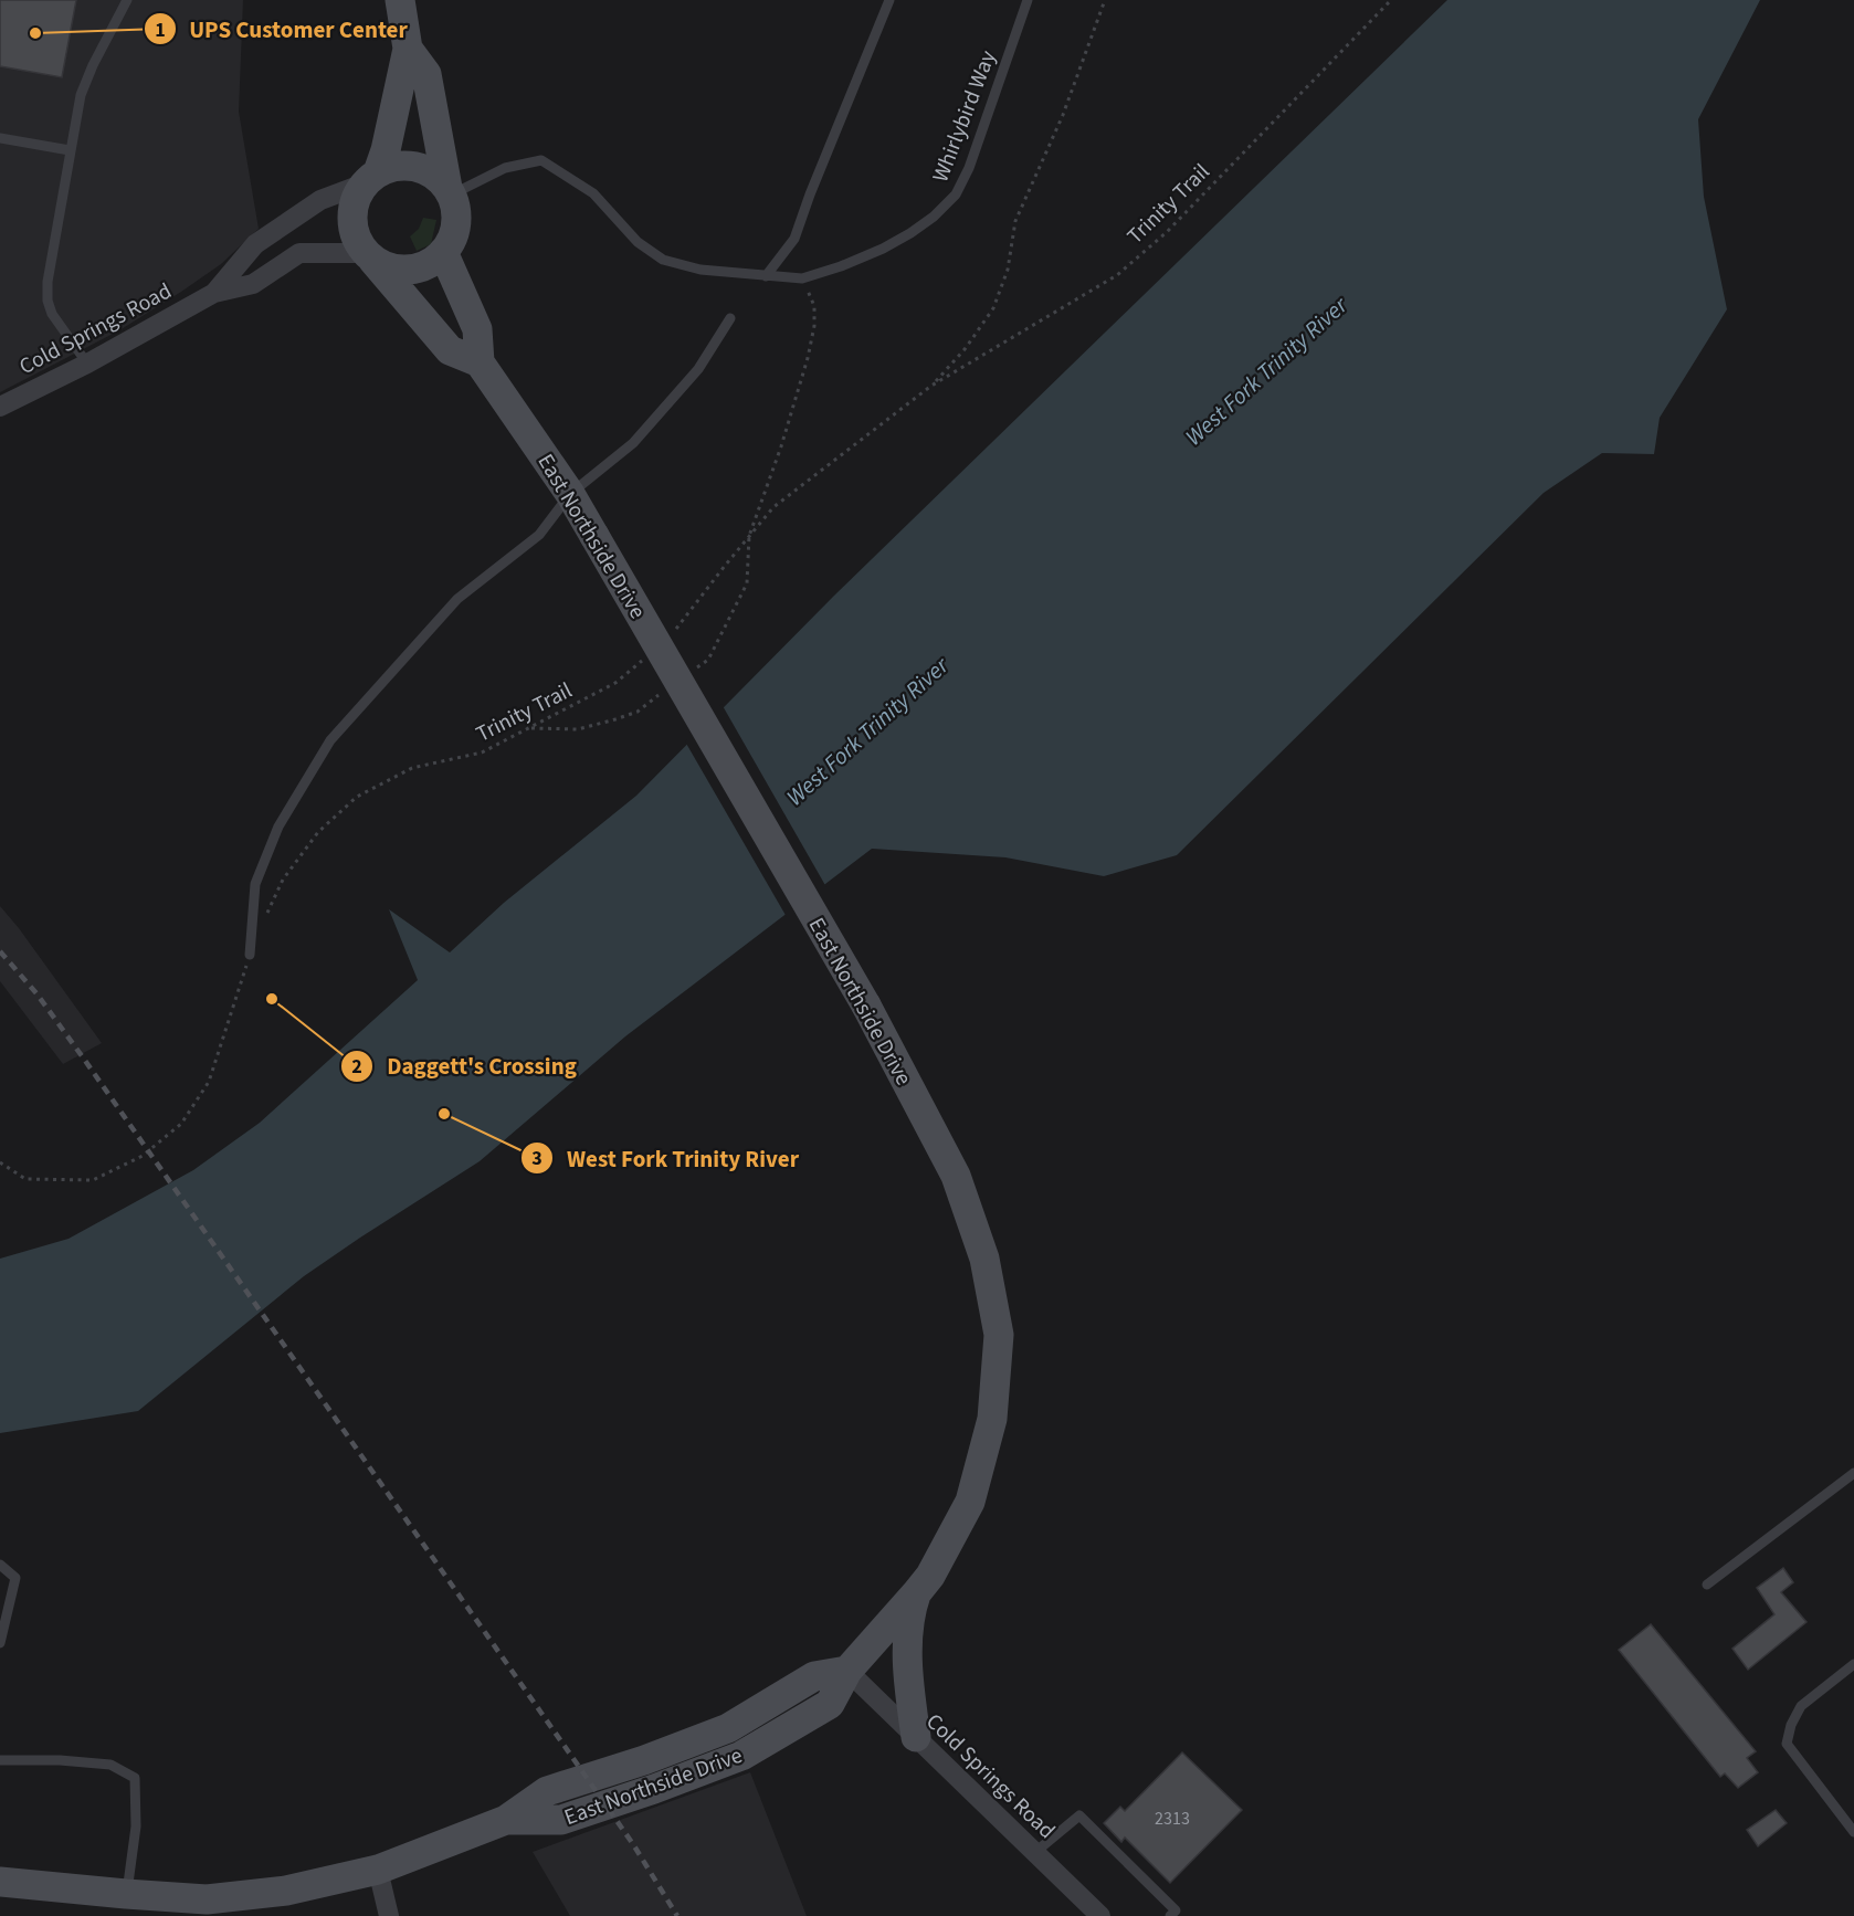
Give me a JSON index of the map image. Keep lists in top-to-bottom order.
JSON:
{
  "streets": {
    "street": ["Cold Springs Road", "East Northside Drive"],
    "lane": ["Whirlybird Way"],
    "path": ["Trinity Trail"]
  },
  "crossings": [
    ["Whirlybird Way", "Cold Springs Road"],
    ["Cold Springs Road", "East Northside Drive"]
  ],
  "water": ["West Fork Trinity River"],
  "places": ["UPS Customer Center", "Daggett's Crossing", "West Fork Trinity River"],
  "house_numbers": ["2313"]
}
